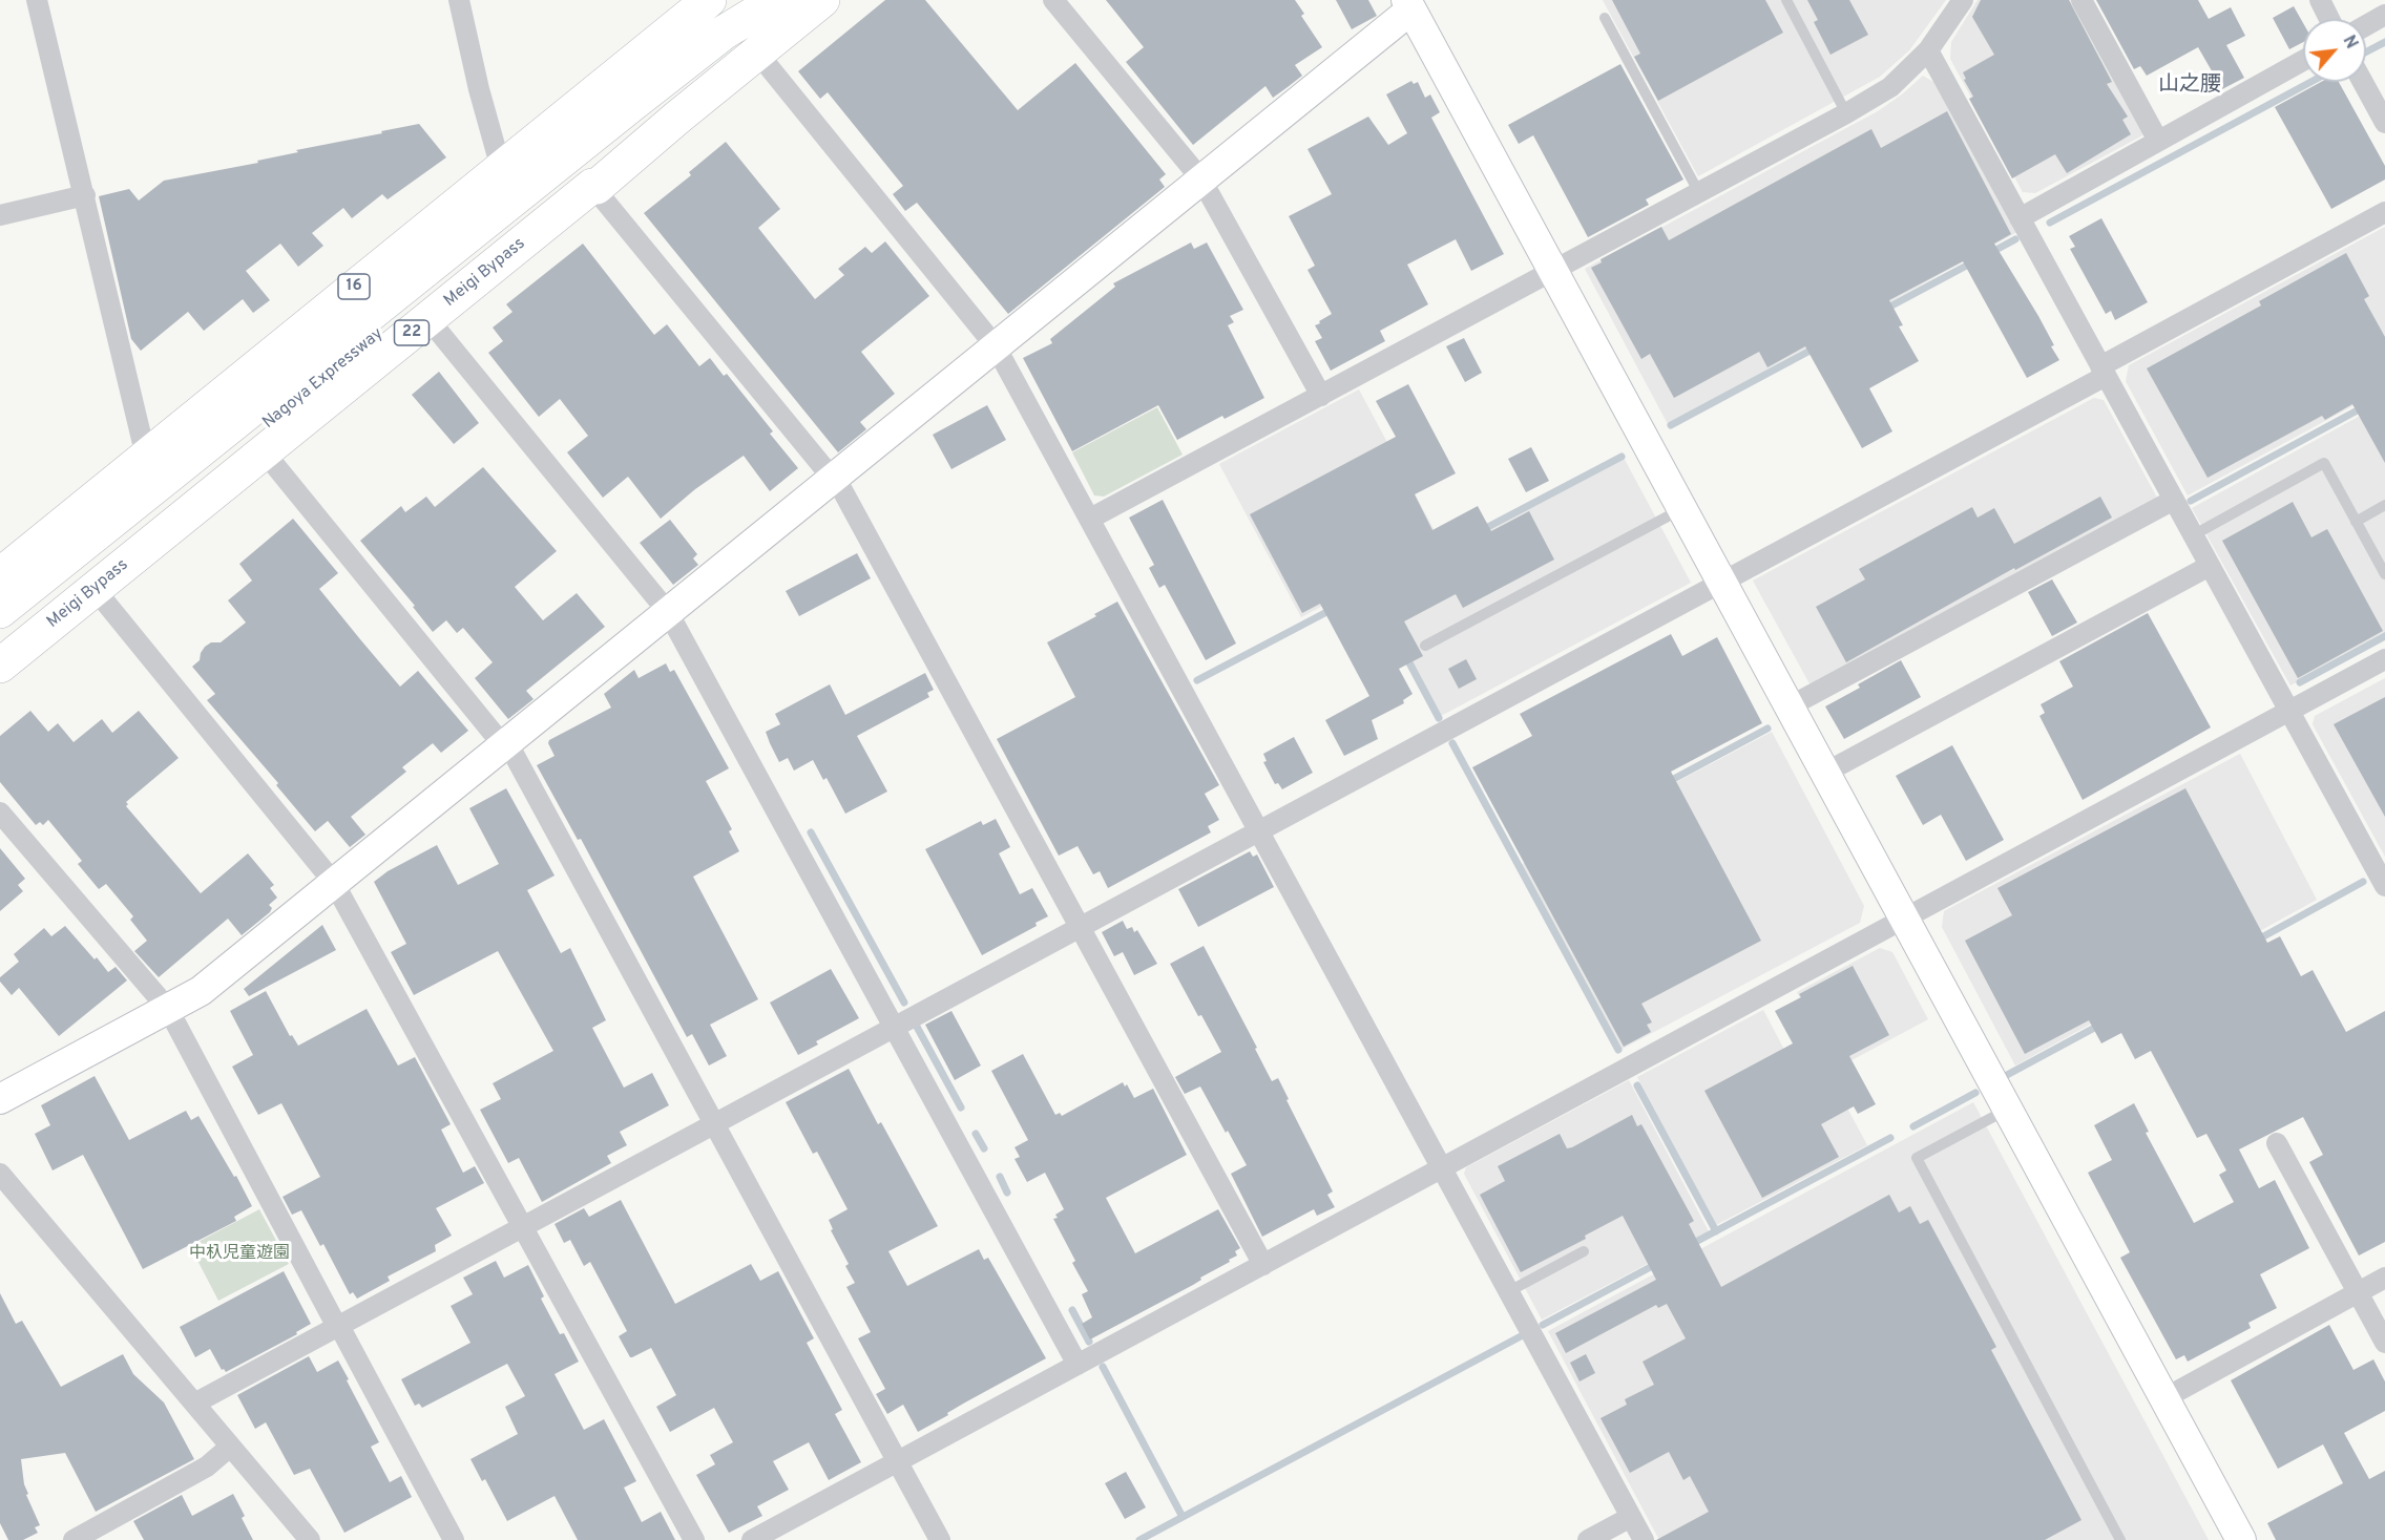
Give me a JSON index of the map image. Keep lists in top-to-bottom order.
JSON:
{
  "streets": {
    "highway": [
      "Meigi Bypass",
      "16",
      "22",
      "Nagoya Expressway"
    ]
  },
  "districts": ["山之腰"],
  "parks": ["中杁児童遊園"],
  "north": "top right"
}
